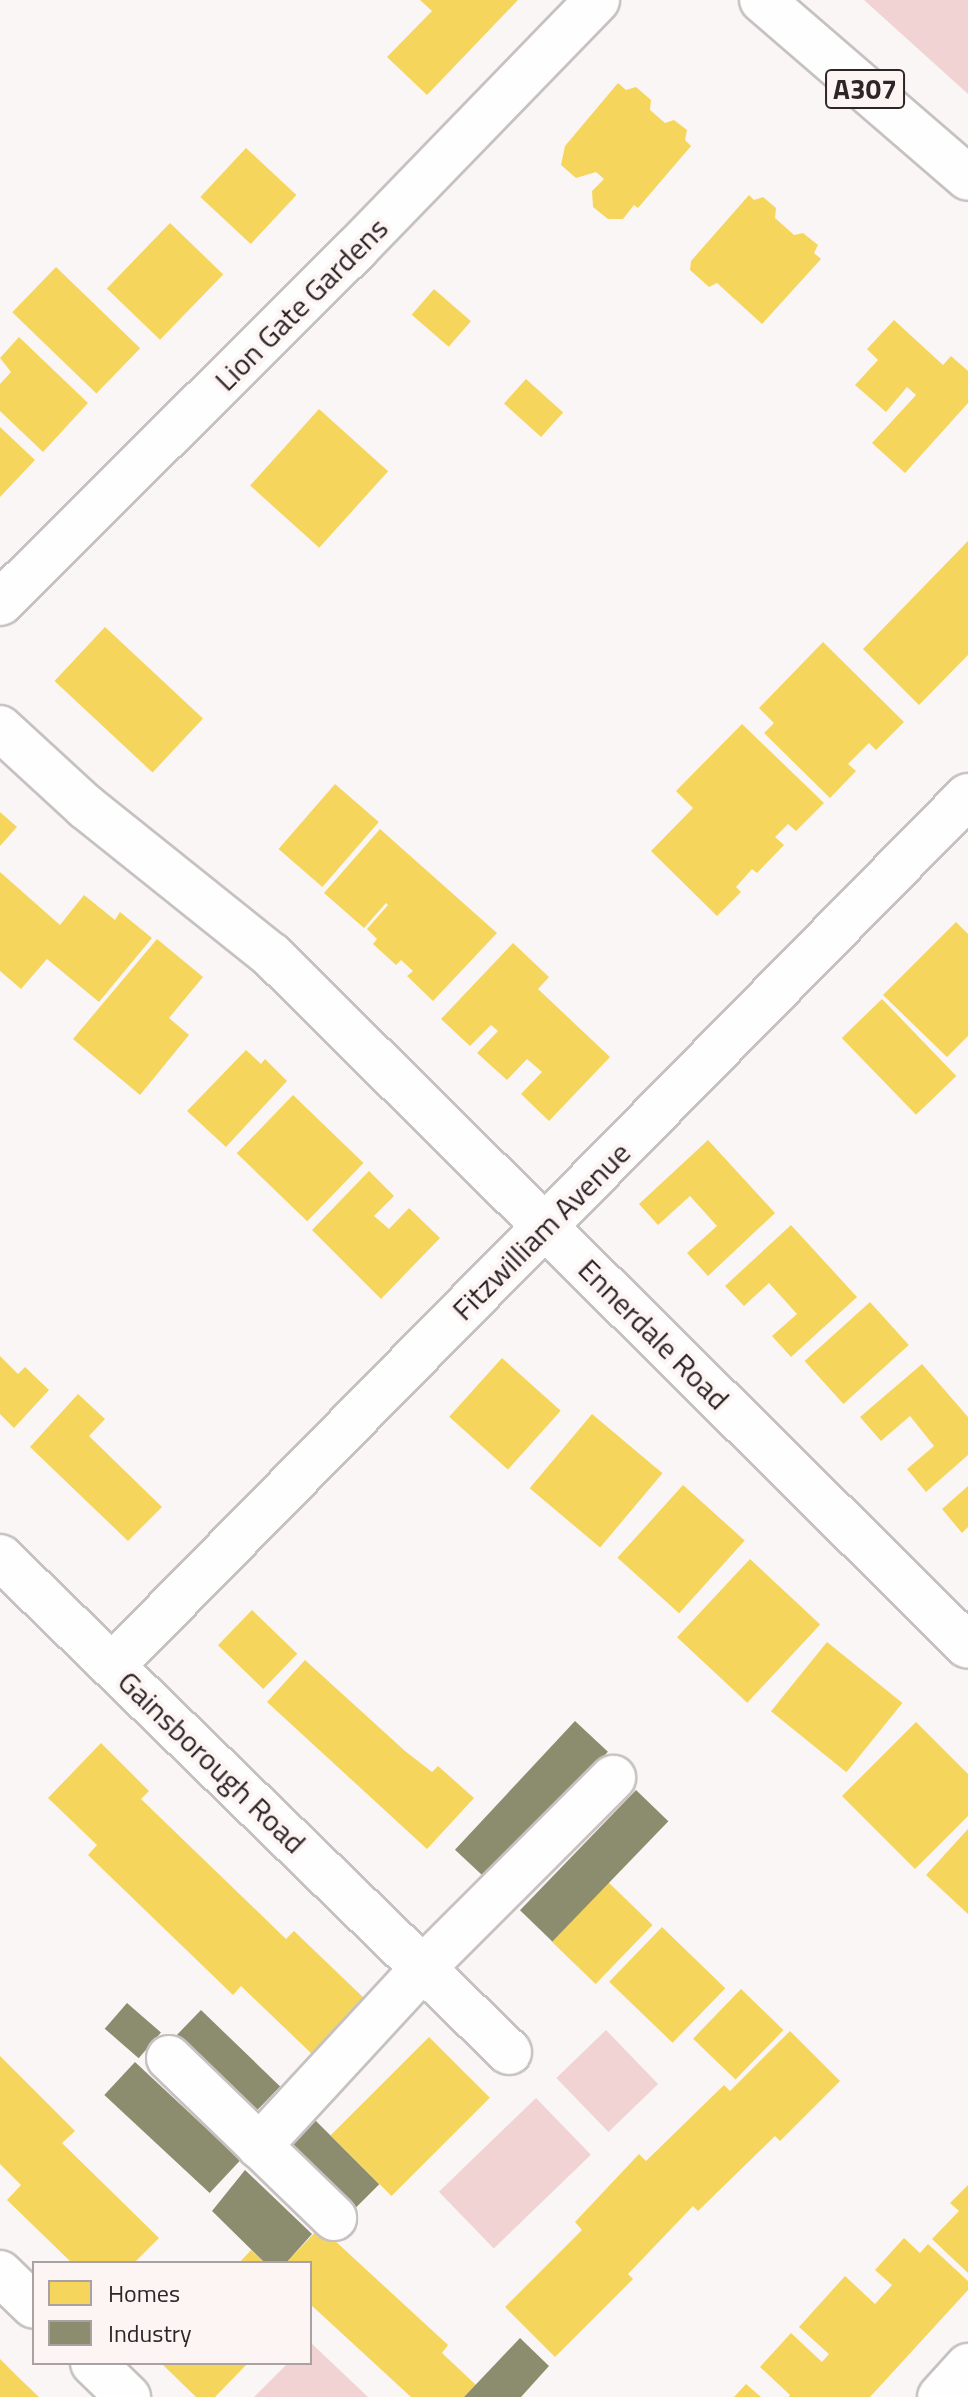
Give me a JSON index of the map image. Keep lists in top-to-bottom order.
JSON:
{
  "streets": {
    "street": [
      "A307",
      "Lion Gate Gardens",
      "Fitzwilliam Avenue",
      "Ennerdale Road",
      "Gainsborough Road"
    ]
  },
  "crossings": [
    ["Fitzwilliam Avenue", "Ennerdale Road"],
    ["Fitzwilliam Avenue", "Gainsborough Road"]
  ],
  "legend": ["Homes", "Industry"]
}
